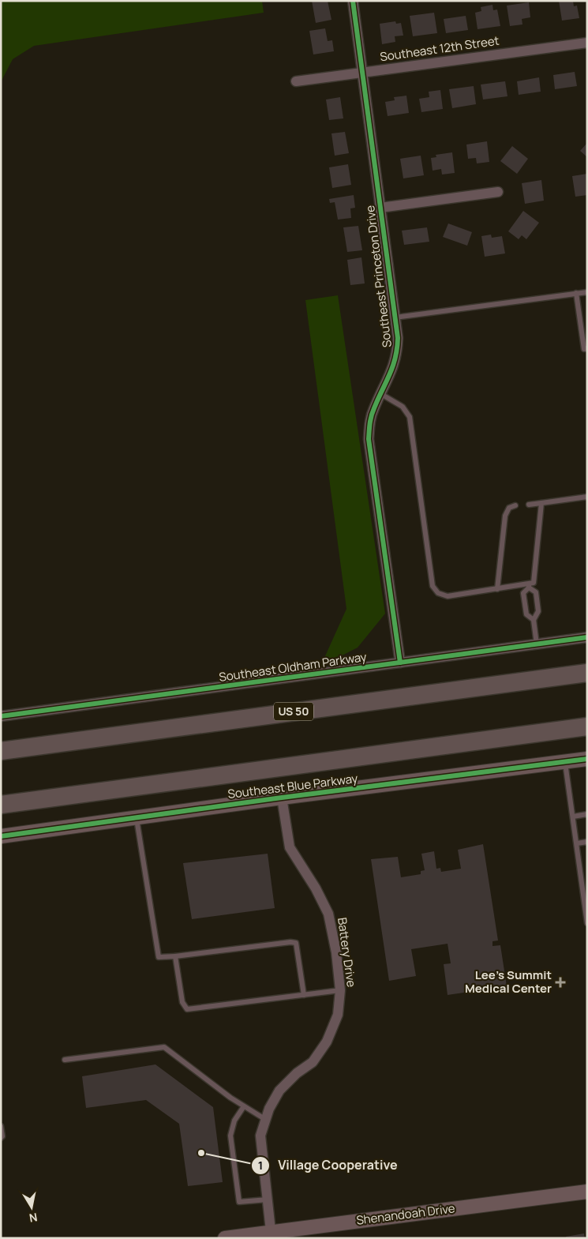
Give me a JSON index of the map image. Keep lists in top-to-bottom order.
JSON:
{
  "streets": {
    "highway": ["US 50"],
    "street": [
      "Southeast 12th Street",
      "Southeast Princeton Drive",
      "Southeast Oldham Parkway",
      "Southeast Blue Parkway",
      "Battery Drive",
      "Shenandoah Drive"
    ]
  },
  "crossings": [
    ["Southeast 12th Street", "Southeast Princeton Drive"],
    ["Southeast Princeton Drive", "Southeast Oldham Parkway"],
    ["Southeast Blue Parkway", "Battery Drive"],
    ["Battery Drive", "Shenandoah Drive"]
  ],
  "places": {
    "health": ["Lee's Summit Medical Center"],
    "other": ["Village Cooperative"]
  },
  "north": "bottom"
}
